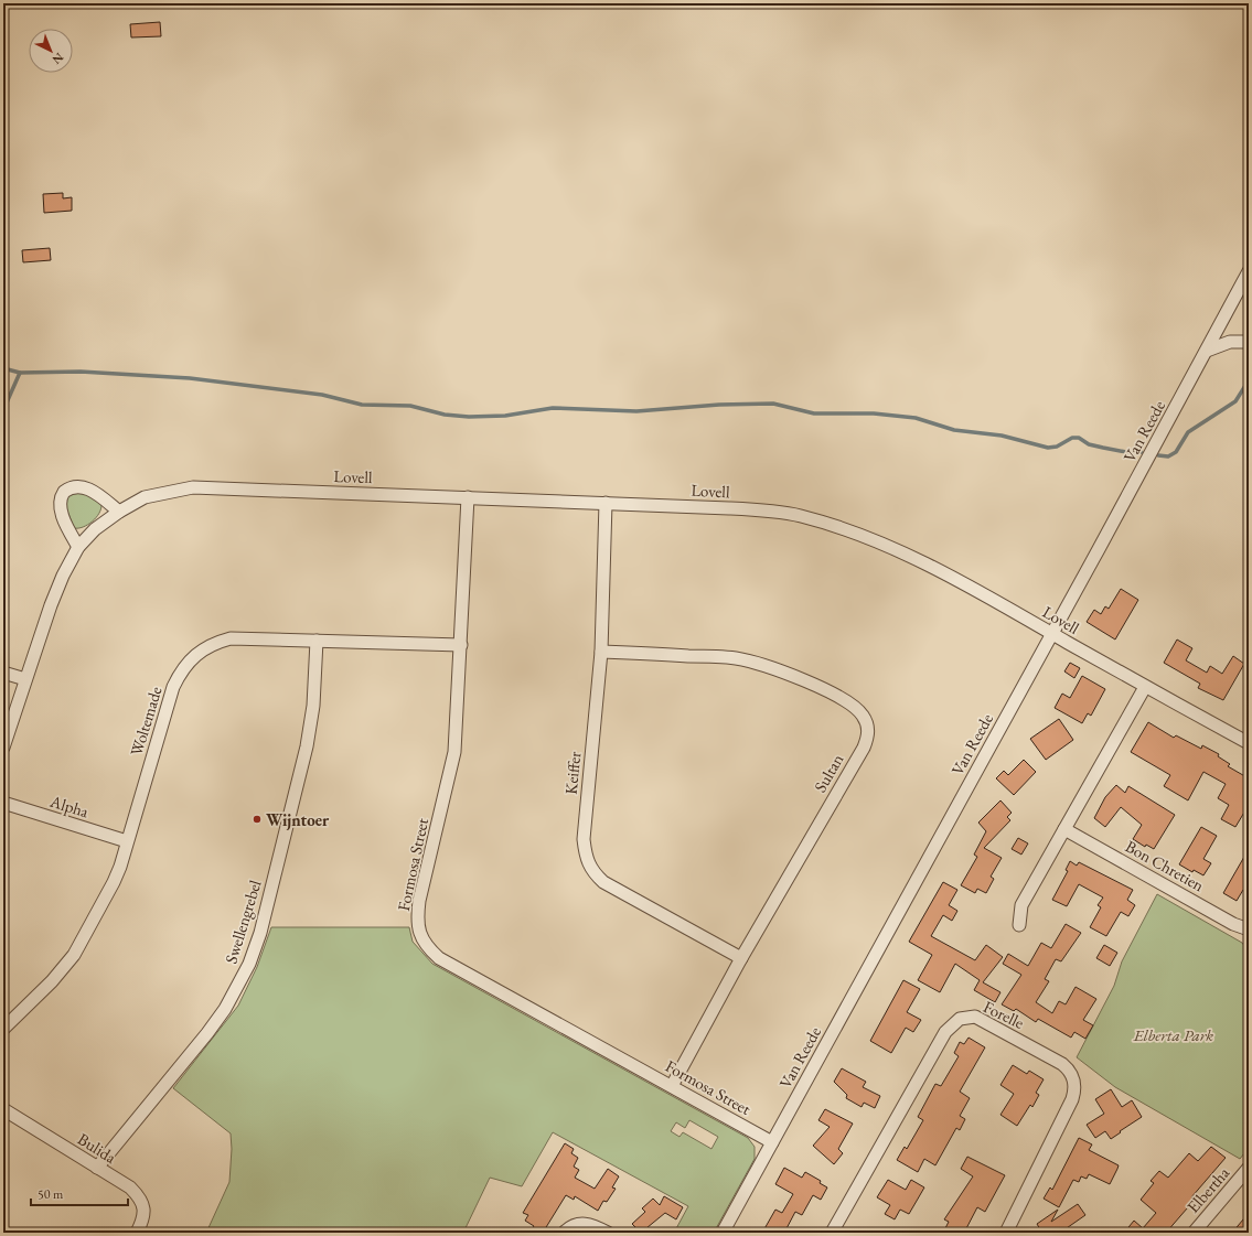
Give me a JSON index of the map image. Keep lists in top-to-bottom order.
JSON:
{
  "streets": {
    "street": [
      "Van Reede",
      "Lovell",
      "Woltemade",
      "Keiffer",
      "Sultan",
      "Alpha",
      "Formosa Street",
      "Bon Chretien",
      "Swellengrebel",
      "Forelle",
      "Bulida",
      "Elbertha"
    ]
  },
  "crossings": [
    ["Van Reede", "Lovell"],
    ["Van Reede", "Formosa Street"],
    ["Lovell", "Keiffer"],
    ["Lovell", "Formosa Street"],
    ["Woltemade", "Alpha"],
    ["Woltemade", "Formosa Street"],
    ["Woltemade", "Swellengrebel"],
    ["Keiffer", "Sultan"],
    ["Sultan", "Formosa Street"],
    ["Swellengrebel", "Bulida"]
  ],
  "parks": ["Elberta Park"],
  "places": ["Wijntoer"],
  "scale_bar": "50 m",
  "north": "bottom right"
}
